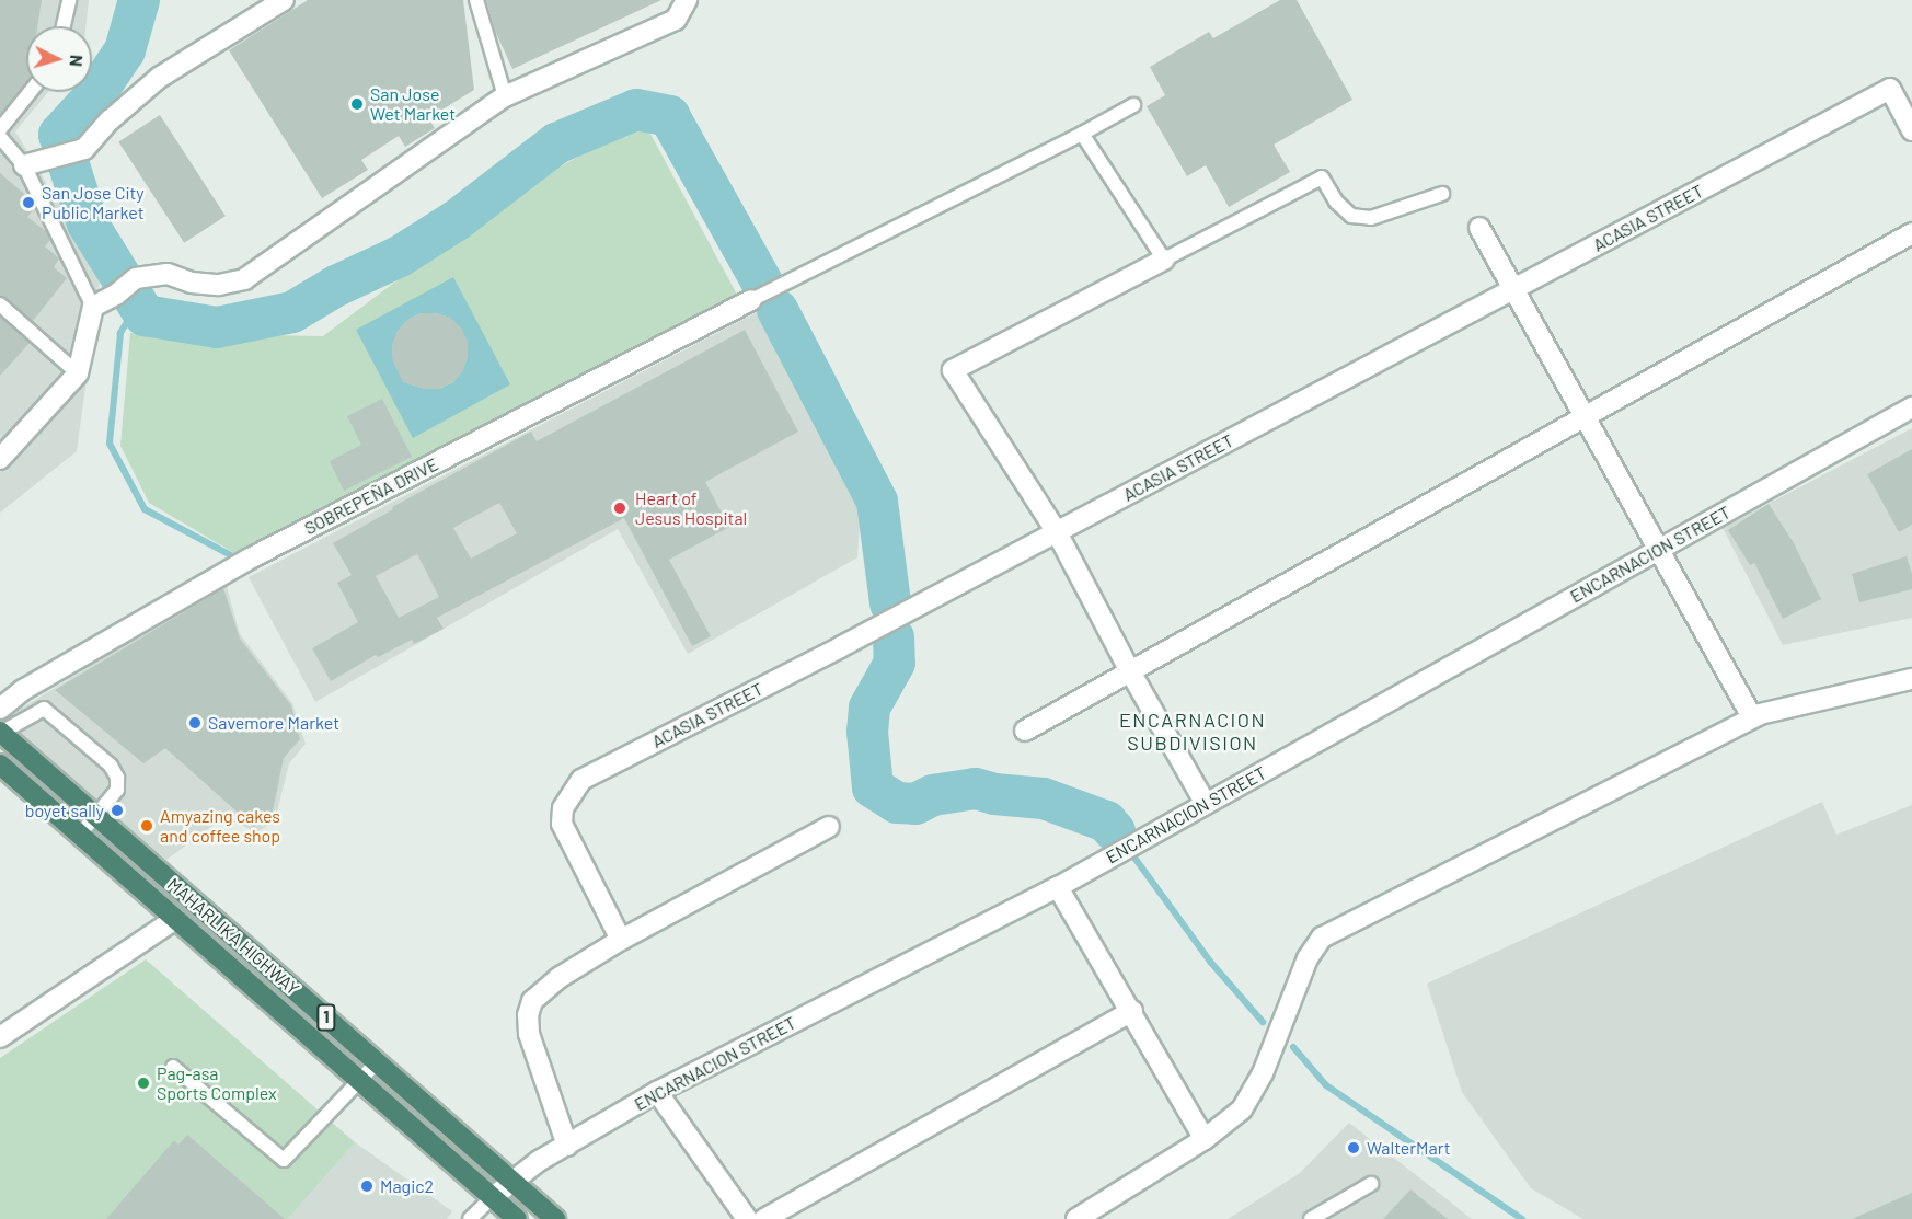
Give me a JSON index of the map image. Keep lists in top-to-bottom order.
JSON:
{
  "streets": {
    "highway": ["MAHARLIKA HIGHWAY", "1"],
    "street": ["ACASIA STREET", "SOBREPEÑA DRIVE", "ENCARNACION STREET"]
  },
  "crossings": [
    ["ENCARNACION STREET", "MAHARLIKA HIGHWAY"]
  ],
  "districts": ["ENCARNACION SUBDIVISION"],
  "places": [
    "San Jose Wet Market",
    "San Jose City Public Market",
    "Heart of Jesus Hospital",
    "Savemore Market",
    "boyet sally",
    "Amyazing cakes and coffee shop",
    "Pag-asa Sports Complex",
    "WalterMart",
    "Magic2"
  ],
  "north": "right"
}
